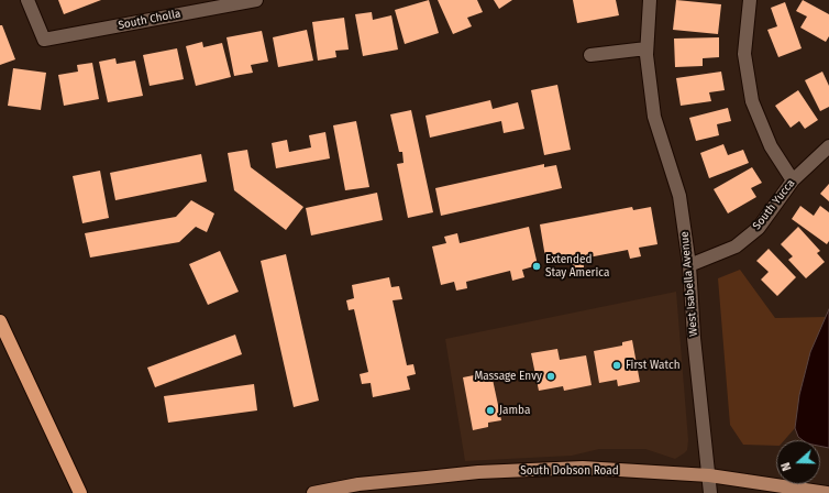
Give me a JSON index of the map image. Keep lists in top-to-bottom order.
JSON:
{
  "streets": {
    "main road": ["South Dobson Road"],
    "street": ["South Cholla", "South Yucca", "West Isabella Avenue"]
  },
  "crossings": [
    ["South Yucca", "West Isabella Avenue"],
    ["West Isabella Avenue", "South Dobson Road"]
  ],
  "places": [
    "Extended Stay America",
    "First Watch",
    "Massage Envy",
    "Jamba"
  ],
  "north": "left"
}
